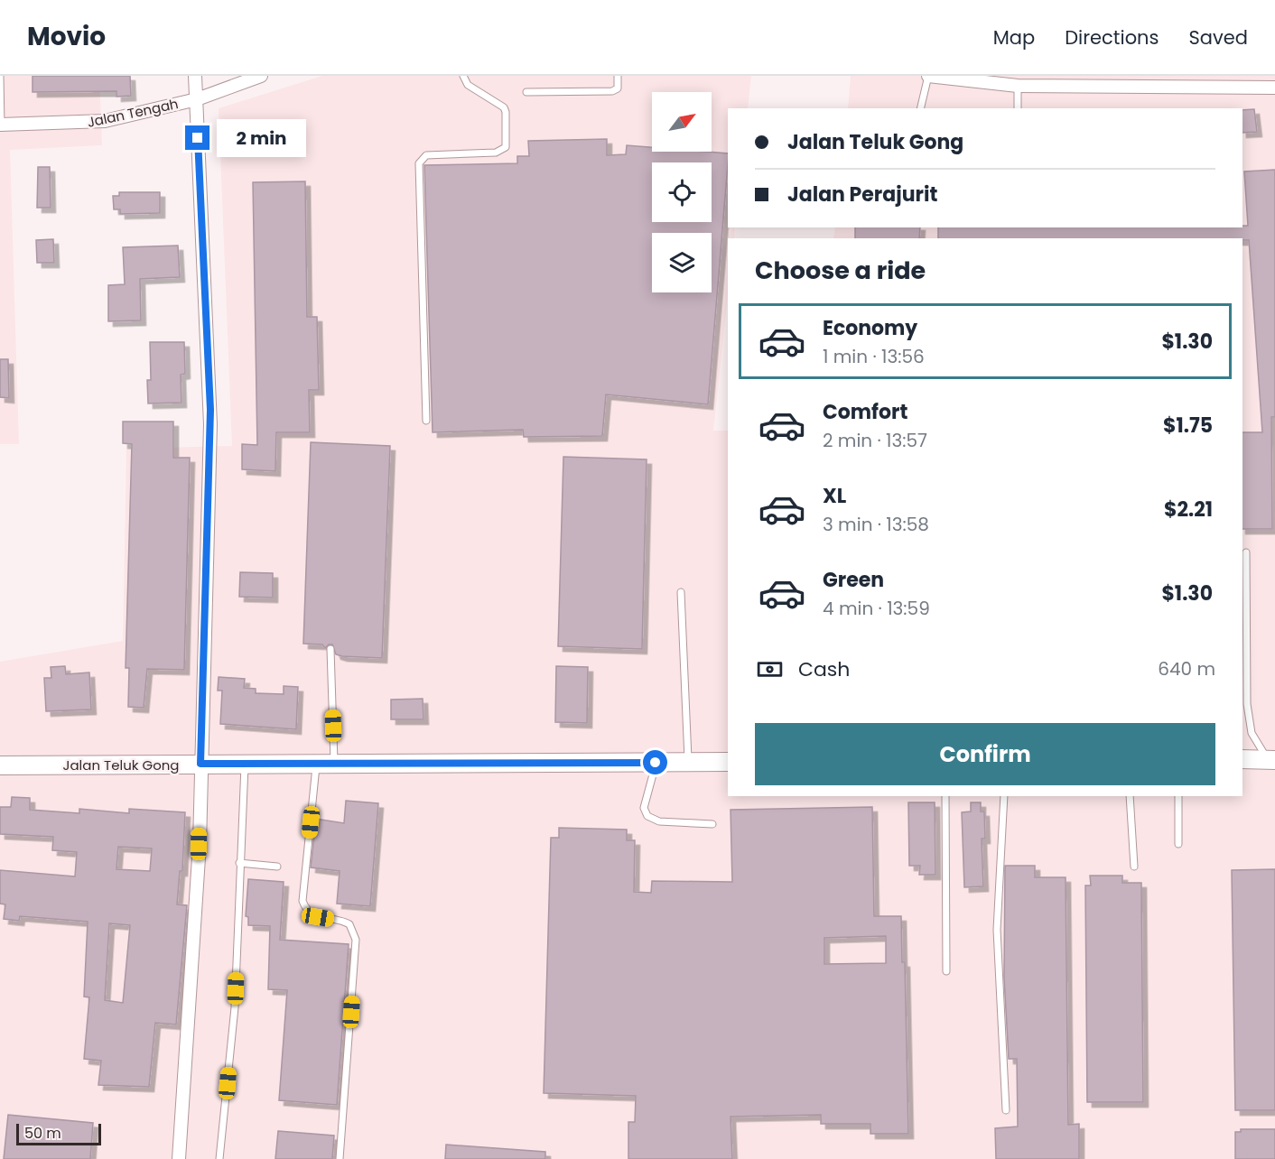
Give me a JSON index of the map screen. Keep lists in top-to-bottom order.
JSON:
{
  "streets": {
    "street": ["Jalan Tengah", "Jalan Teluk Gong"]
  },
  "scale_bar": "50 m",
  "north": "top right",
  "page": {
    "header": "Movio",
    "nav": ["Map", "Directions", "Saved"],
    "banner": ["Jalan Teluk Gong", "Jalan Perajurit"],
    "bubble": "2 min",
    "heading": "Choose a ride",
    "list": [
      {
        "name": "Economy",
        "note": "1 min · 13:56",
        "value": "$1.30"
      },
      {
        "name": "Comfort",
        "note": "2 min · 13:57",
        "value": "$1.75"
      },
      {
        "name": "XL",
        "note": "3 min · 13:58",
        "value": "$2.21"
      },
      {
        "name": "Green",
        "note": "4 min · 13:59",
        "value": "$1.30"
      }
    ],
    "pay": ["Cash", "640 m"],
    "buttons": "Confirm",
    "scale": "50 m"
  }
}
